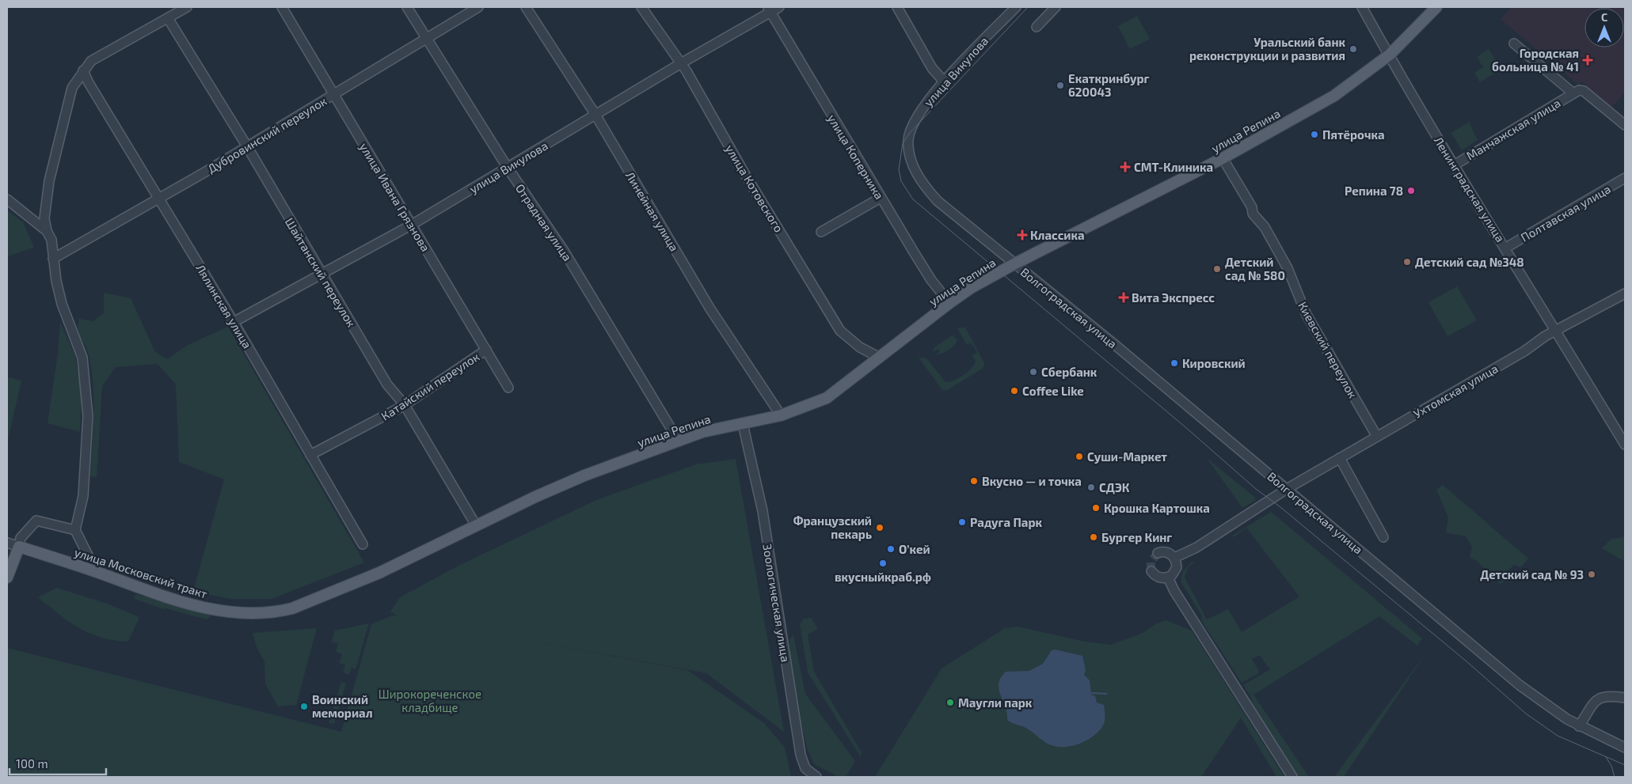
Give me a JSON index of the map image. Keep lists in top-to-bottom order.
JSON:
{
  "streets": {
    "main road": ["улица Репина", "улица Московский тракт"],
    "street": [
      "улица Викулова",
      "Манчажская улица",
      "Дубровинский переулок",
      "улица Коперника",
      "улица Котовского",
      "Ленинградская улица",
      "улица Ивана Грязнова",
      "Линейная улица",
      "Полтавская улица",
      "Отрадная улица",
      "Шайтанский переулок",
      "Лялинская улица",
      "Волгоградская улица",
      "Киевский переулок",
      "Катайский переулок",
      "Ухтомская улица",
      "Зоологическая улица"
    ]
  },
  "crossings": [
    ["улица Викулова", "улица Репина"],
    ["улица Викулова", "улица Коперника"],
    ["улица Викулова", "улица Котовского"],
    ["улица Викулова", "улица Ивана Грязнова"],
    ["улица Викулова", "Линейная улица"],
    ["улица Викулова", "Отрадная улица"],
    ["улица Викулова", "Шайтанский переулок"],
    ["улица Викулова", "Лялинская улица"],
    ["улица Викулова", "Волгоградская улица"],
    ["Манчажская улица", "Ленинградская улица"],
    ["улица Репина", "улица Коперника"],
    ["улица Репина", "улица Котовского"],
    ["улица Репина", "Ленинградская улица"],
    ["улица Репина", "Линейная улица"],
    ["улица Репина", "Отрадная улица"],
    ["улица Репина", "Шайтанский переулок"],
    ["улица Репина", "Волгоградская улица"],
    ["улица Репина", "Киевский переулок"],
    ["улица Репина", "улица Московский тракт"],
    ["улица Репина", "Зоологическая улица"],
    ["Дубровинский переулок", "улица Ивана Грязнова"],
    ["Дубровинский переулок", "Отрадная улица"],
    ["Дубровинский переулок", "Шайтанский переулок"],
    ["Дубровинский переулок", "Лялинская улица"],
    ["Ленинградская улица", "Полтавская улица"],
    ["Ленинградская улица", "Ухтомская улица"],
    ["улица Ивана Грязнова", "Катайский переулок"],
    ["Шайтанский переулок", "Катайский переулок"],
    ["Шайтанский переулок", "улица Московский тракт"],
    ["Лялинская улица", "Катайский переулок"],
    ["Волгоградская улица", "Ухтомская улица"],
    ["Киевский переулок", "Ухтомская улица"]
  ],
  "parks": ["Широкореченское кладбище"],
  "places": {
    "other": [
      "Уральский банк реконструкции и развития",
      "Екаткринбург 620043",
      "Пятёрочка",
      "Репина 78",
      "Детский сад №348",
      "Детский сад № 580",
      "Кировский",
      "Сбербанк",
      "Coffee Like",
      "Суши-Маркет",
      "Вкусно — и точка",
      "СДЭК",
      "Крошка Картошка",
      "Радуга Парк",
      "Французский пекарь",
      "Бургер Кинг",
      "О’кей",
      "вкусныйкраб.рф",
      "Детский сад № 93",
      "Маугли парк",
      "Воинский мемориал"
    ],
    "health": [
      "Городская больница № 41",
      "СМТ-Клиника",
      "Классика",
      "Вита Экспресс"
    ]
  },
  "scale_bar": "100 m",
  "north": "top"
}
